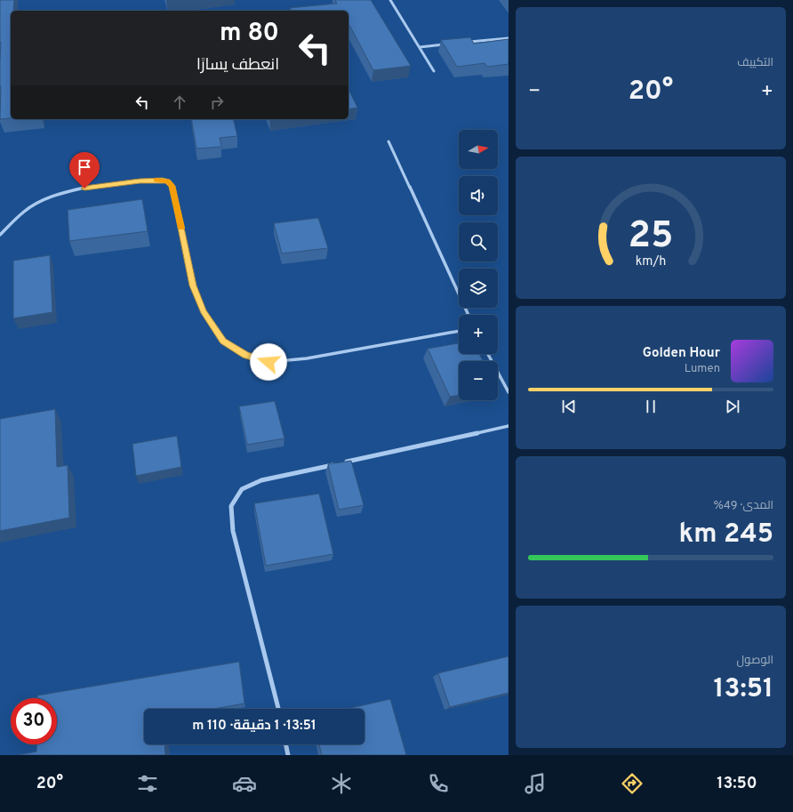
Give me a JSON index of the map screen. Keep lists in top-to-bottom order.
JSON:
{
  "north": "right",
  "page": {
    "tile": [
      "التكييف",
      ["المدى · 49%", "245 km"],
      ["الوصول", "13:51"]
    ],
    "turn": ["80 m", "انعطف يسارًا"],
    "heat": ["−", "20°", "+"],
    "map_buttons": ["+", "−"],
    "song": ["Golden Hour", "Lumen"],
    "limit": "30",
    "trip": "13:51 · 1 دقيقة · 110 m",
    "tabs": ["13:50", "20°"],
    "gauge": ["25", "km/h"]
  }
}
